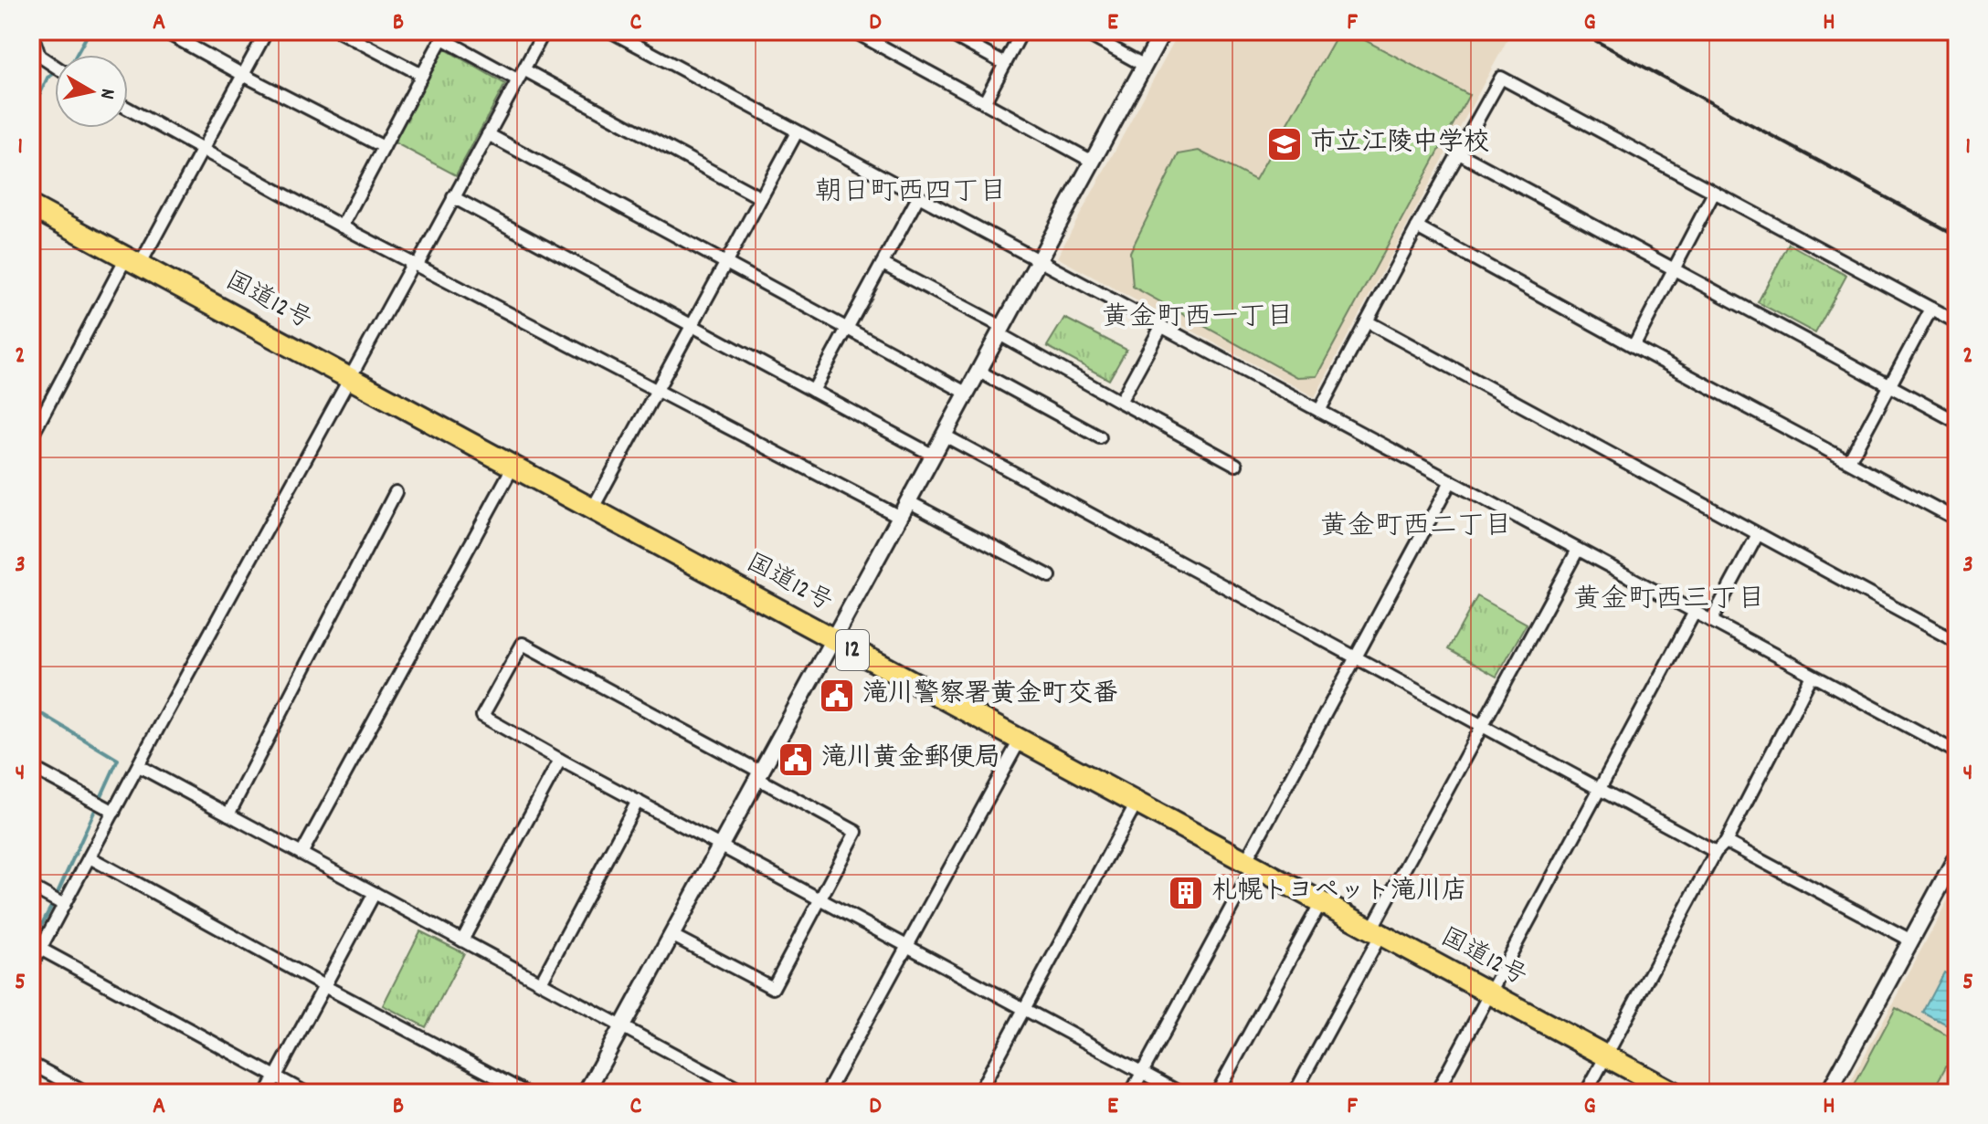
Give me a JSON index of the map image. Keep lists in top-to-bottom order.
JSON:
{
  "streets": {
    "highway": ["国道12号", "12"]
  },
  "districts": [
    "朝日町西四丁目",
    "黄金町西一丁目",
    "黄金町西二丁目",
    "黄金町西三丁目"
  ],
  "places": {
    "school or university": ["市立江陵中学校"],
    "public building": ["滝川警察署黄金町交番", "滝川黄金郵便局"],
    "building": ["札幌トヨペット滝川店"]
  },
  "north": "right",
  "grid": {
    "columns": [
      "A",
      "B",
      "C",
      "D",
      "E",
      "F",
      "G",
      "H"
    ],
    "rows": [
      "1",
      "2",
      "3",
      "4",
      "5"
    ]
  }
}
